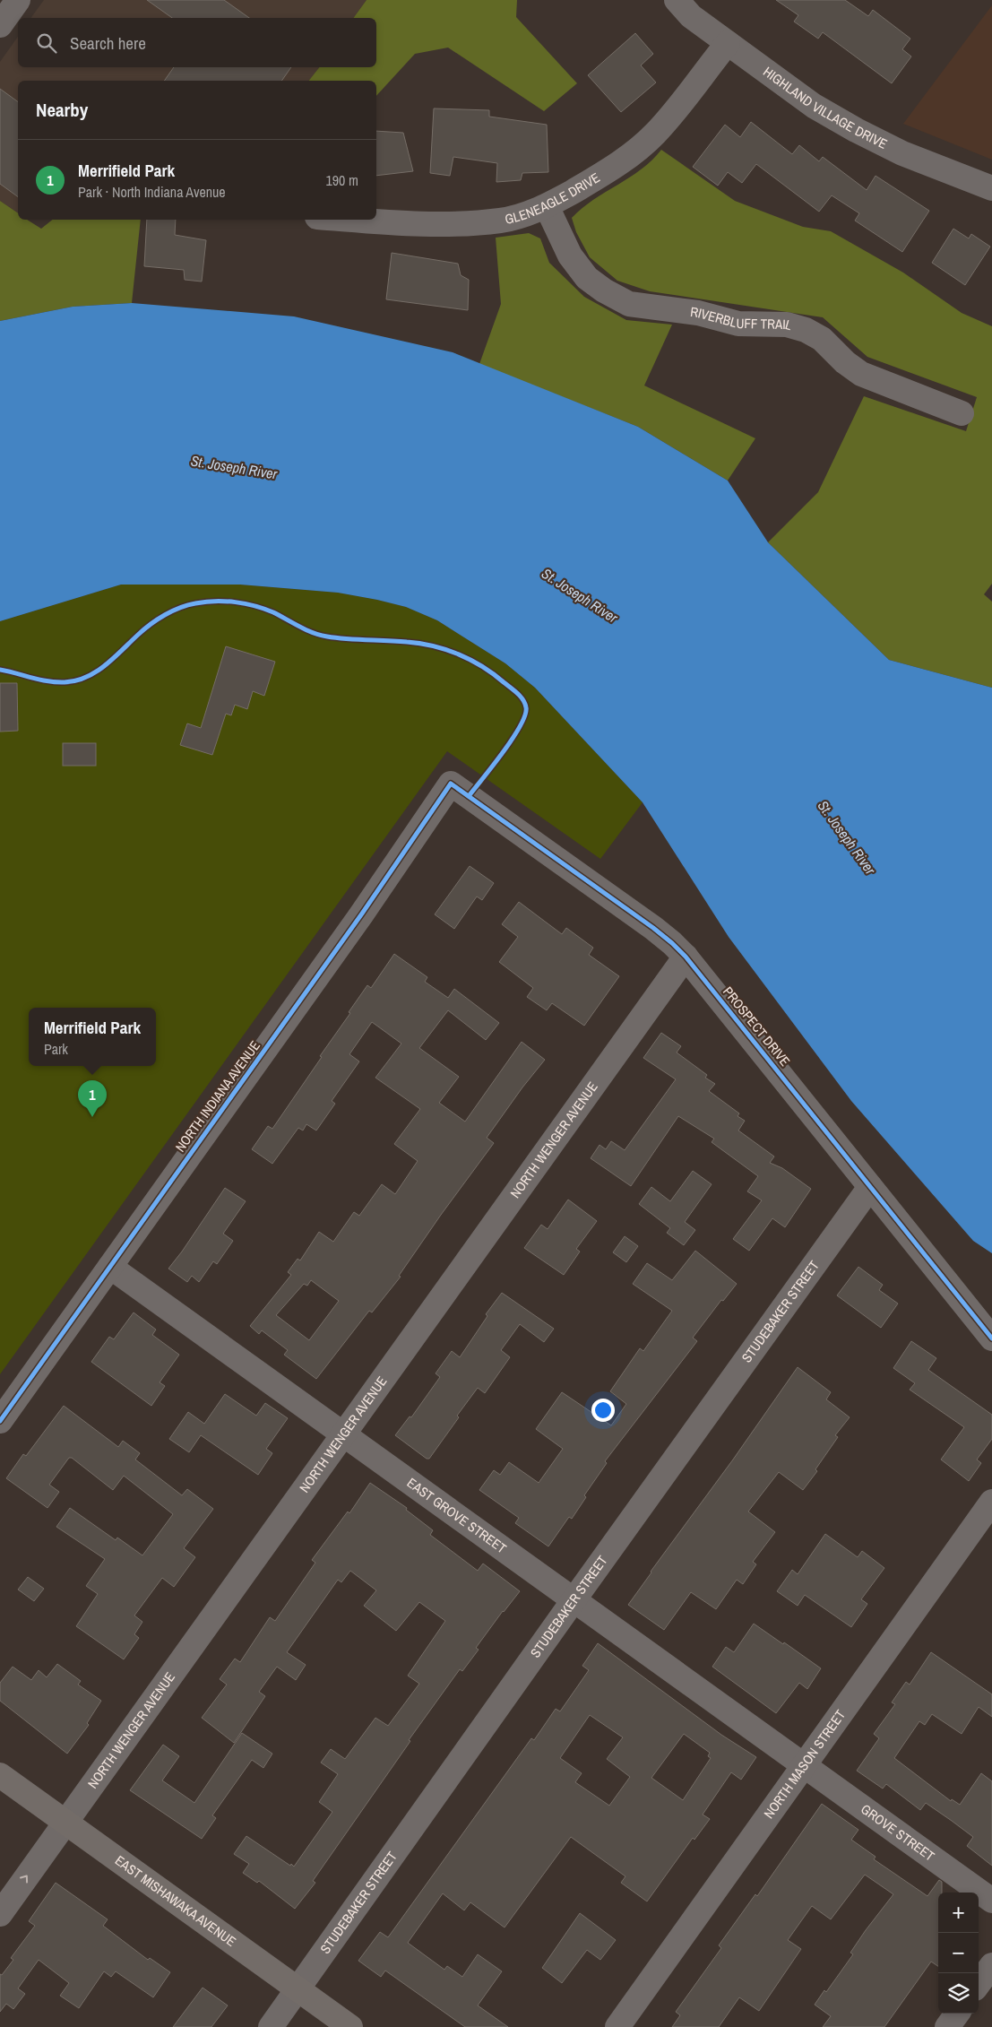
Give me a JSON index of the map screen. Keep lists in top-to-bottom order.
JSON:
{
  "streets": {
    "street": [
      "HIGHLAND VILLAGE DRIVE",
      "GLENEAGLE DRIVE",
      "RIVERBLUFF TRAIL",
      "PROSPECT DRIVE",
      "NORTH INDIANA AVENUE",
      "NORTH WENGER AVENUE",
      "STUDEBAKER STREET",
      "EAST GROVE STREET",
      "NORTH MASON STREET",
      "GROVE STREET",
      "EAST MISHAWAKA AVENUE"
    ]
  },
  "crossings": [
    ["HIGHLAND VILLAGE DRIVE", "GLENEAGLE DRIVE"],
    ["GLENEAGLE DRIVE", "RIVERBLUFF TRAIL"],
    ["PROSPECT DRIVE", "NORTH INDIANA AVENUE"],
    ["PROSPECT DRIVE", "NORTH WENGER AVENUE"],
    ["PROSPECT DRIVE", "STUDEBAKER STREET"],
    ["NORTH INDIANA AVENUE", "EAST GROVE STREET"],
    ["NORTH WENGER AVENUE", "EAST GROVE STREET"],
    ["NORTH WENGER AVENUE", "EAST MISHAWAKA AVENUE"],
    ["STUDEBAKER STREET", "EAST GROVE STREET"],
    ["STUDEBAKER STREET", "EAST MISHAWAKA AVENUE"],
    ["EAST GROVE STREET", "NORTH MASON STREET"],
    ["EAST GROVE STREET", "GROVE STREET"],
    ["NORTH MASON STREET", "GROVE STREET"]
  ],
  "water": ["St. Joseph River"],
  "page": {
    "search": "Search here",
    "heading": "Nearby",
    "list": [
      {
        "mark": "1",
        "name": "Merrifield Park",
        "note": "Park · North Indiana Avenue",
        "value": "190 m"
      }
    ],
    "popup": ["Merrifield Park", "Park"],
    "pins": "1",
    "map_buttons": ["+", "−"]
  }
}
